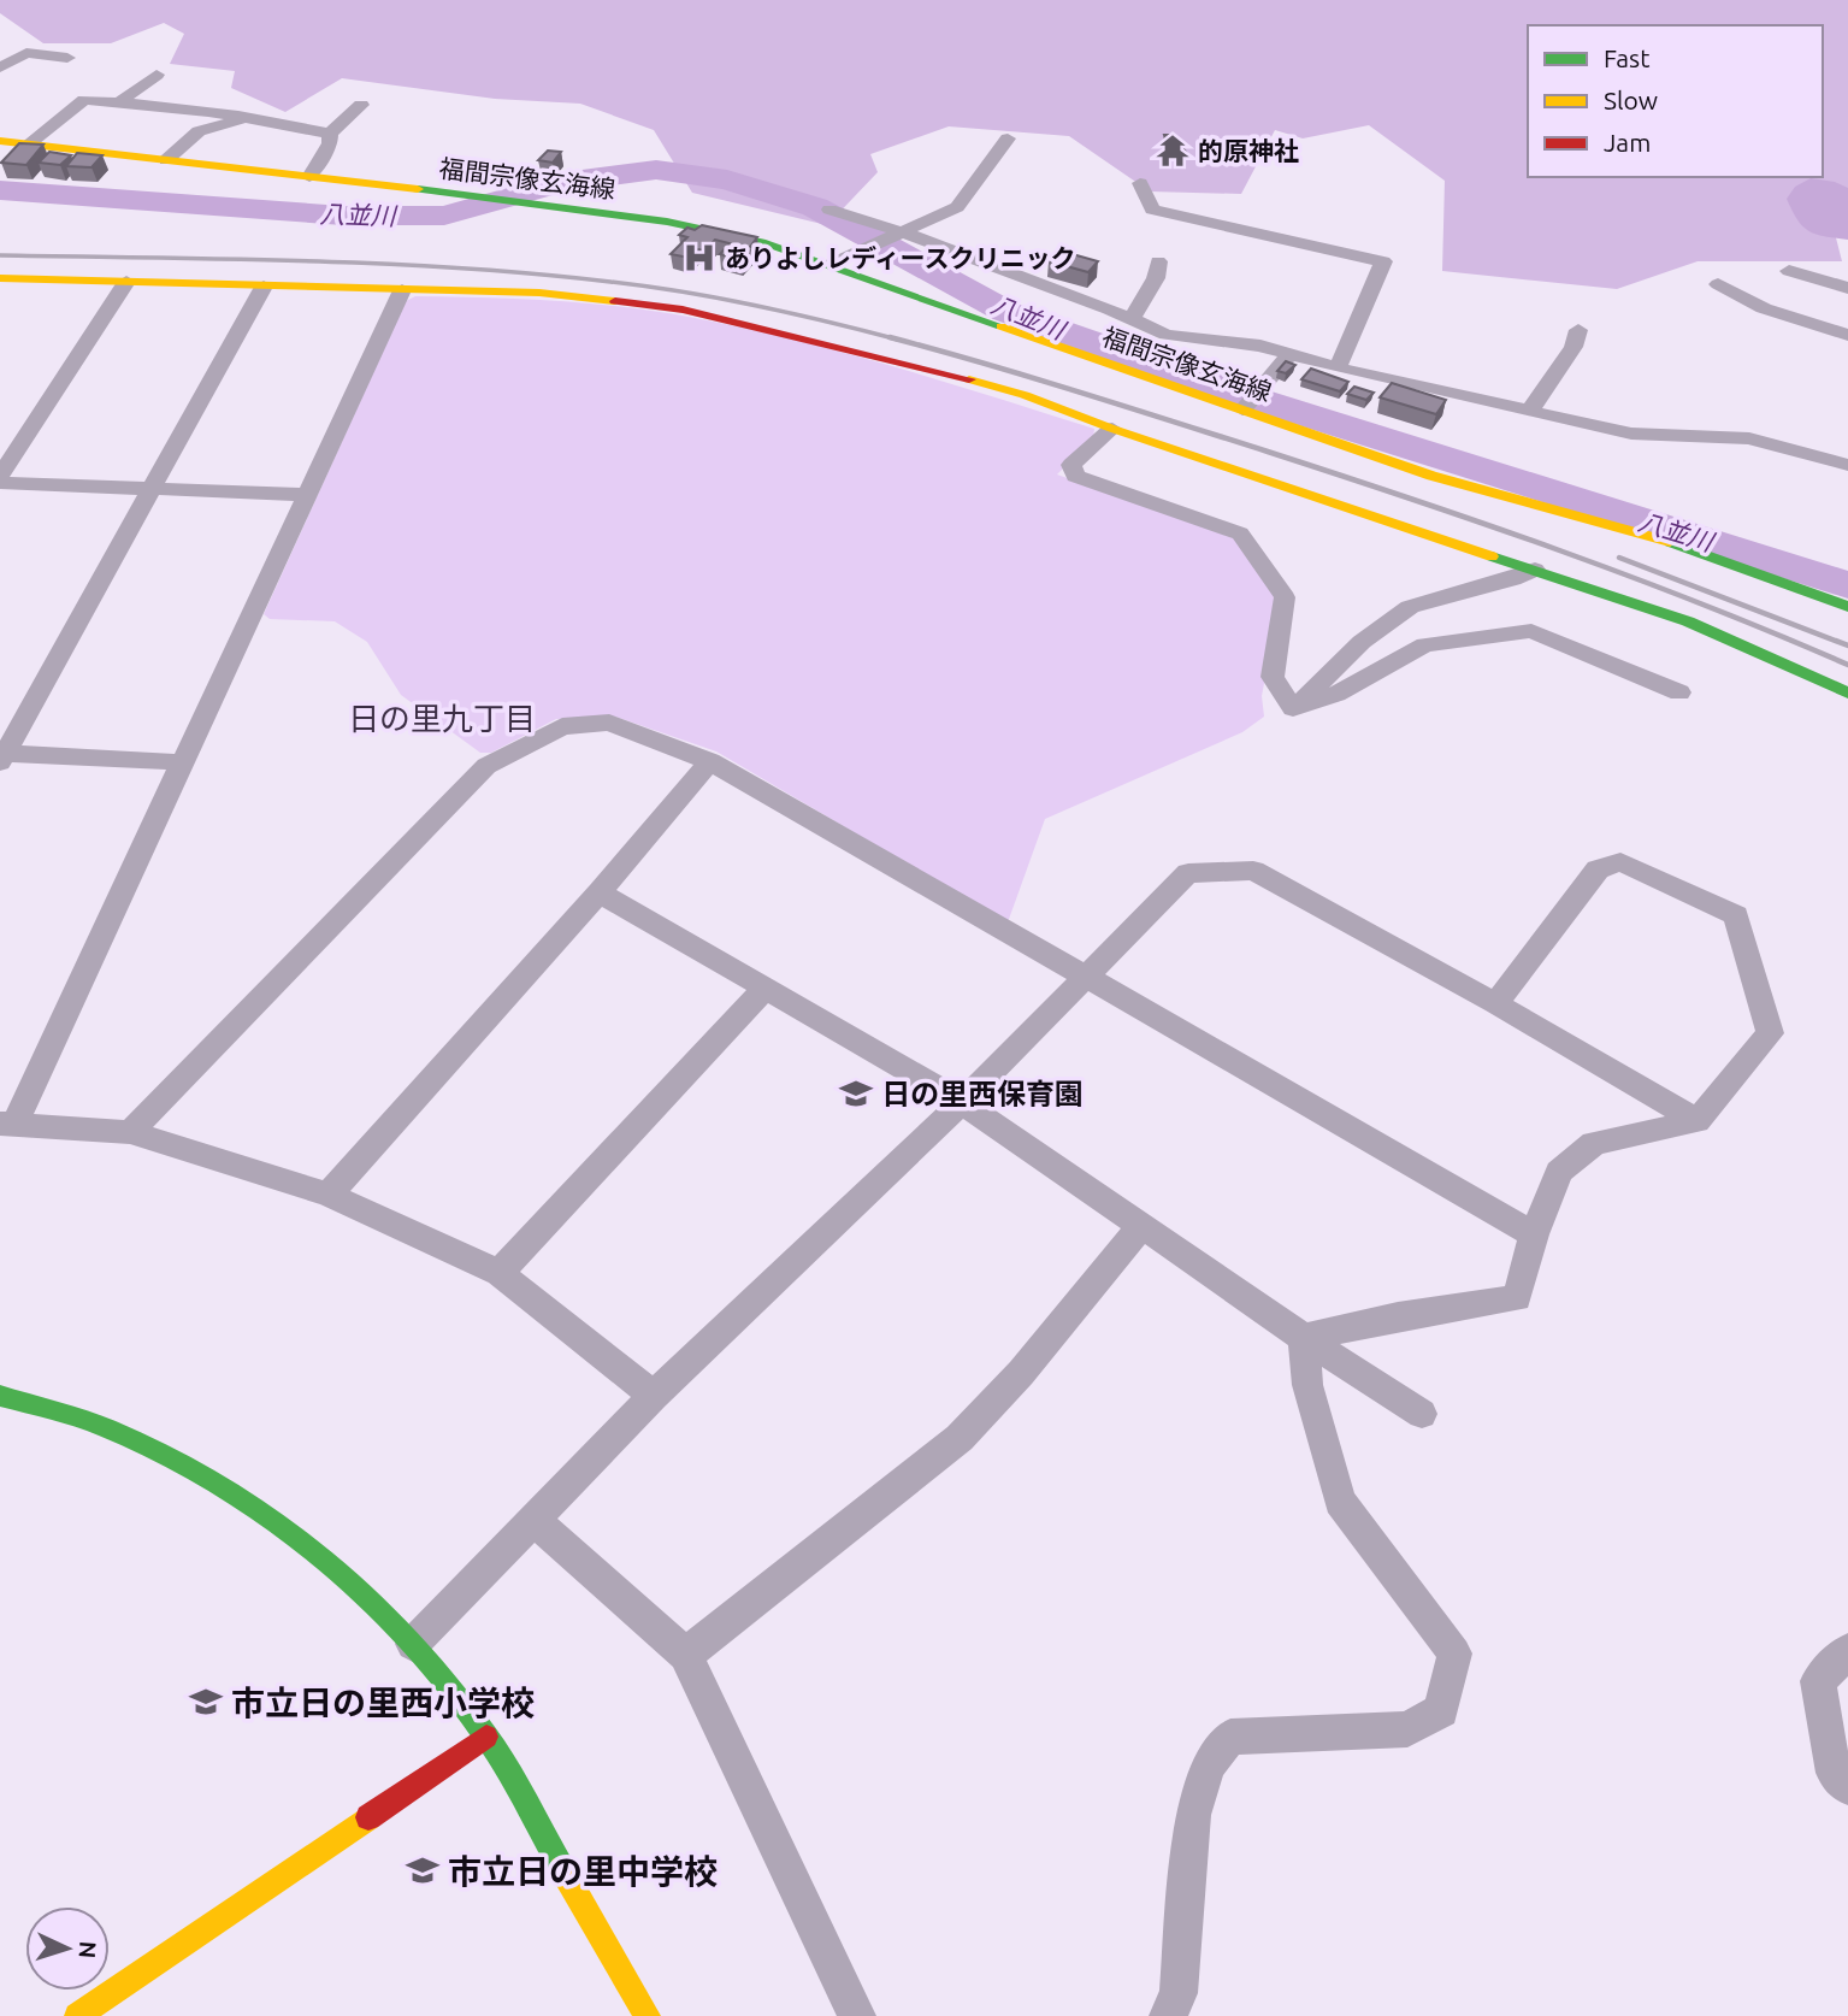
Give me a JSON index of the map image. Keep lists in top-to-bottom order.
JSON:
{
  "streets": {
    "street": ["福間宗像玄海線"]
  },
  "districts": ["日の里九丁目"],
  "water": ["八並川"],
  "places": {
    "temple": ["的原神社"],
    "hospital": ["ありよしレディースクリニック"],
    "school or university": ["日の里西保育園", "市立日の里西小学校", "市立日の里中学校"]
  },
  "legend": ["Fast", "Slow", "Jam"],
  "north": "right"
}
